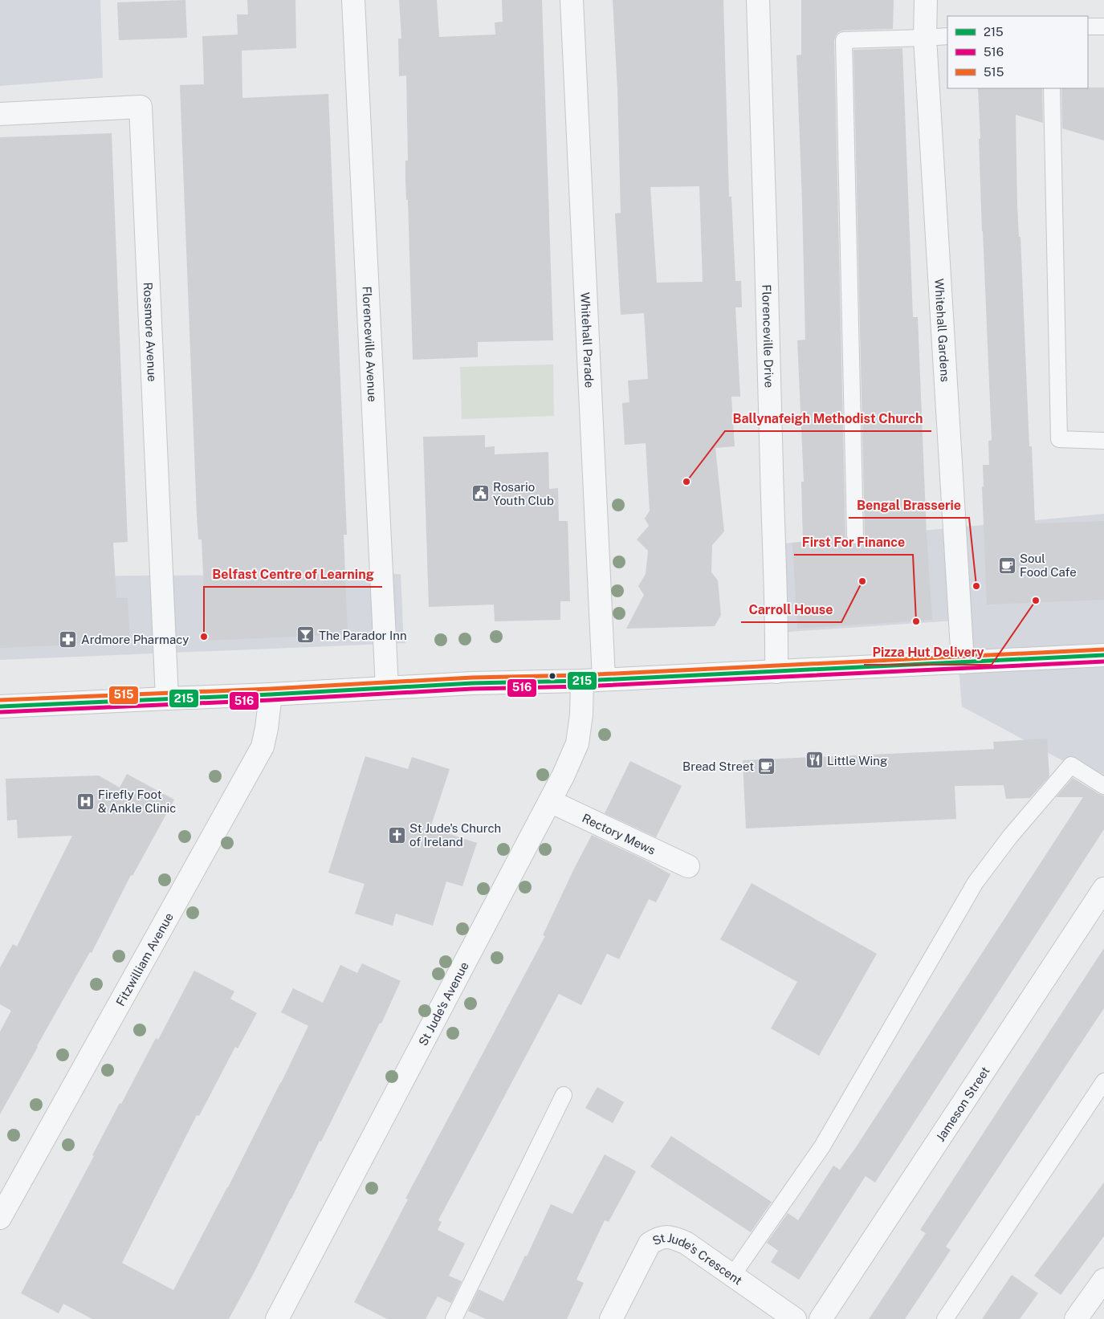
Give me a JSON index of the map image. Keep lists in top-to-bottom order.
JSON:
{
  "streets": {
    "street": [
      "Whitehall Gardens",
      "Rossmore Avenue",
      "Florenceville Drive",
      "Whitehall Parade",
      "Florenceville Avenue",
      "Rectory Mews",
      "Fitzwilliam Avenue",
      "St Jude's Avenue",
      "Jameson Street",
      "St Jude's Crescent"
    ]
  },
  "crossings": [
    ["Rectory Mews", "St Jude's Avenue"]
  ],
  "places": {
    "other": [
      "Ballynafeigh Methodist Church",
      "Carroll House",
      "Bengal Brasserie",
      "Pizza Hut Delivery",
      "First For Finance",
      "Belfast Centre of Learning"
    ],
    "public building": ["Rosario Youth Club"],
    "cafe": ["Soul Food Cafe", "Bread Street"],
    "bar": ["The Parador Inn"],
    "pharmacy": ["Ardmore Pharmacy"],
    "restaurant": ["Little Wing"],
    "hospital": ["Firefly Foot & Ankle Clinic"],
    "church": ["St Jude's Church of Ireland"]
  },
  "lines": ["transit line 515", "transit line 215", "transit line 516"],
  "legend": ["215", "516", "515"]
}
